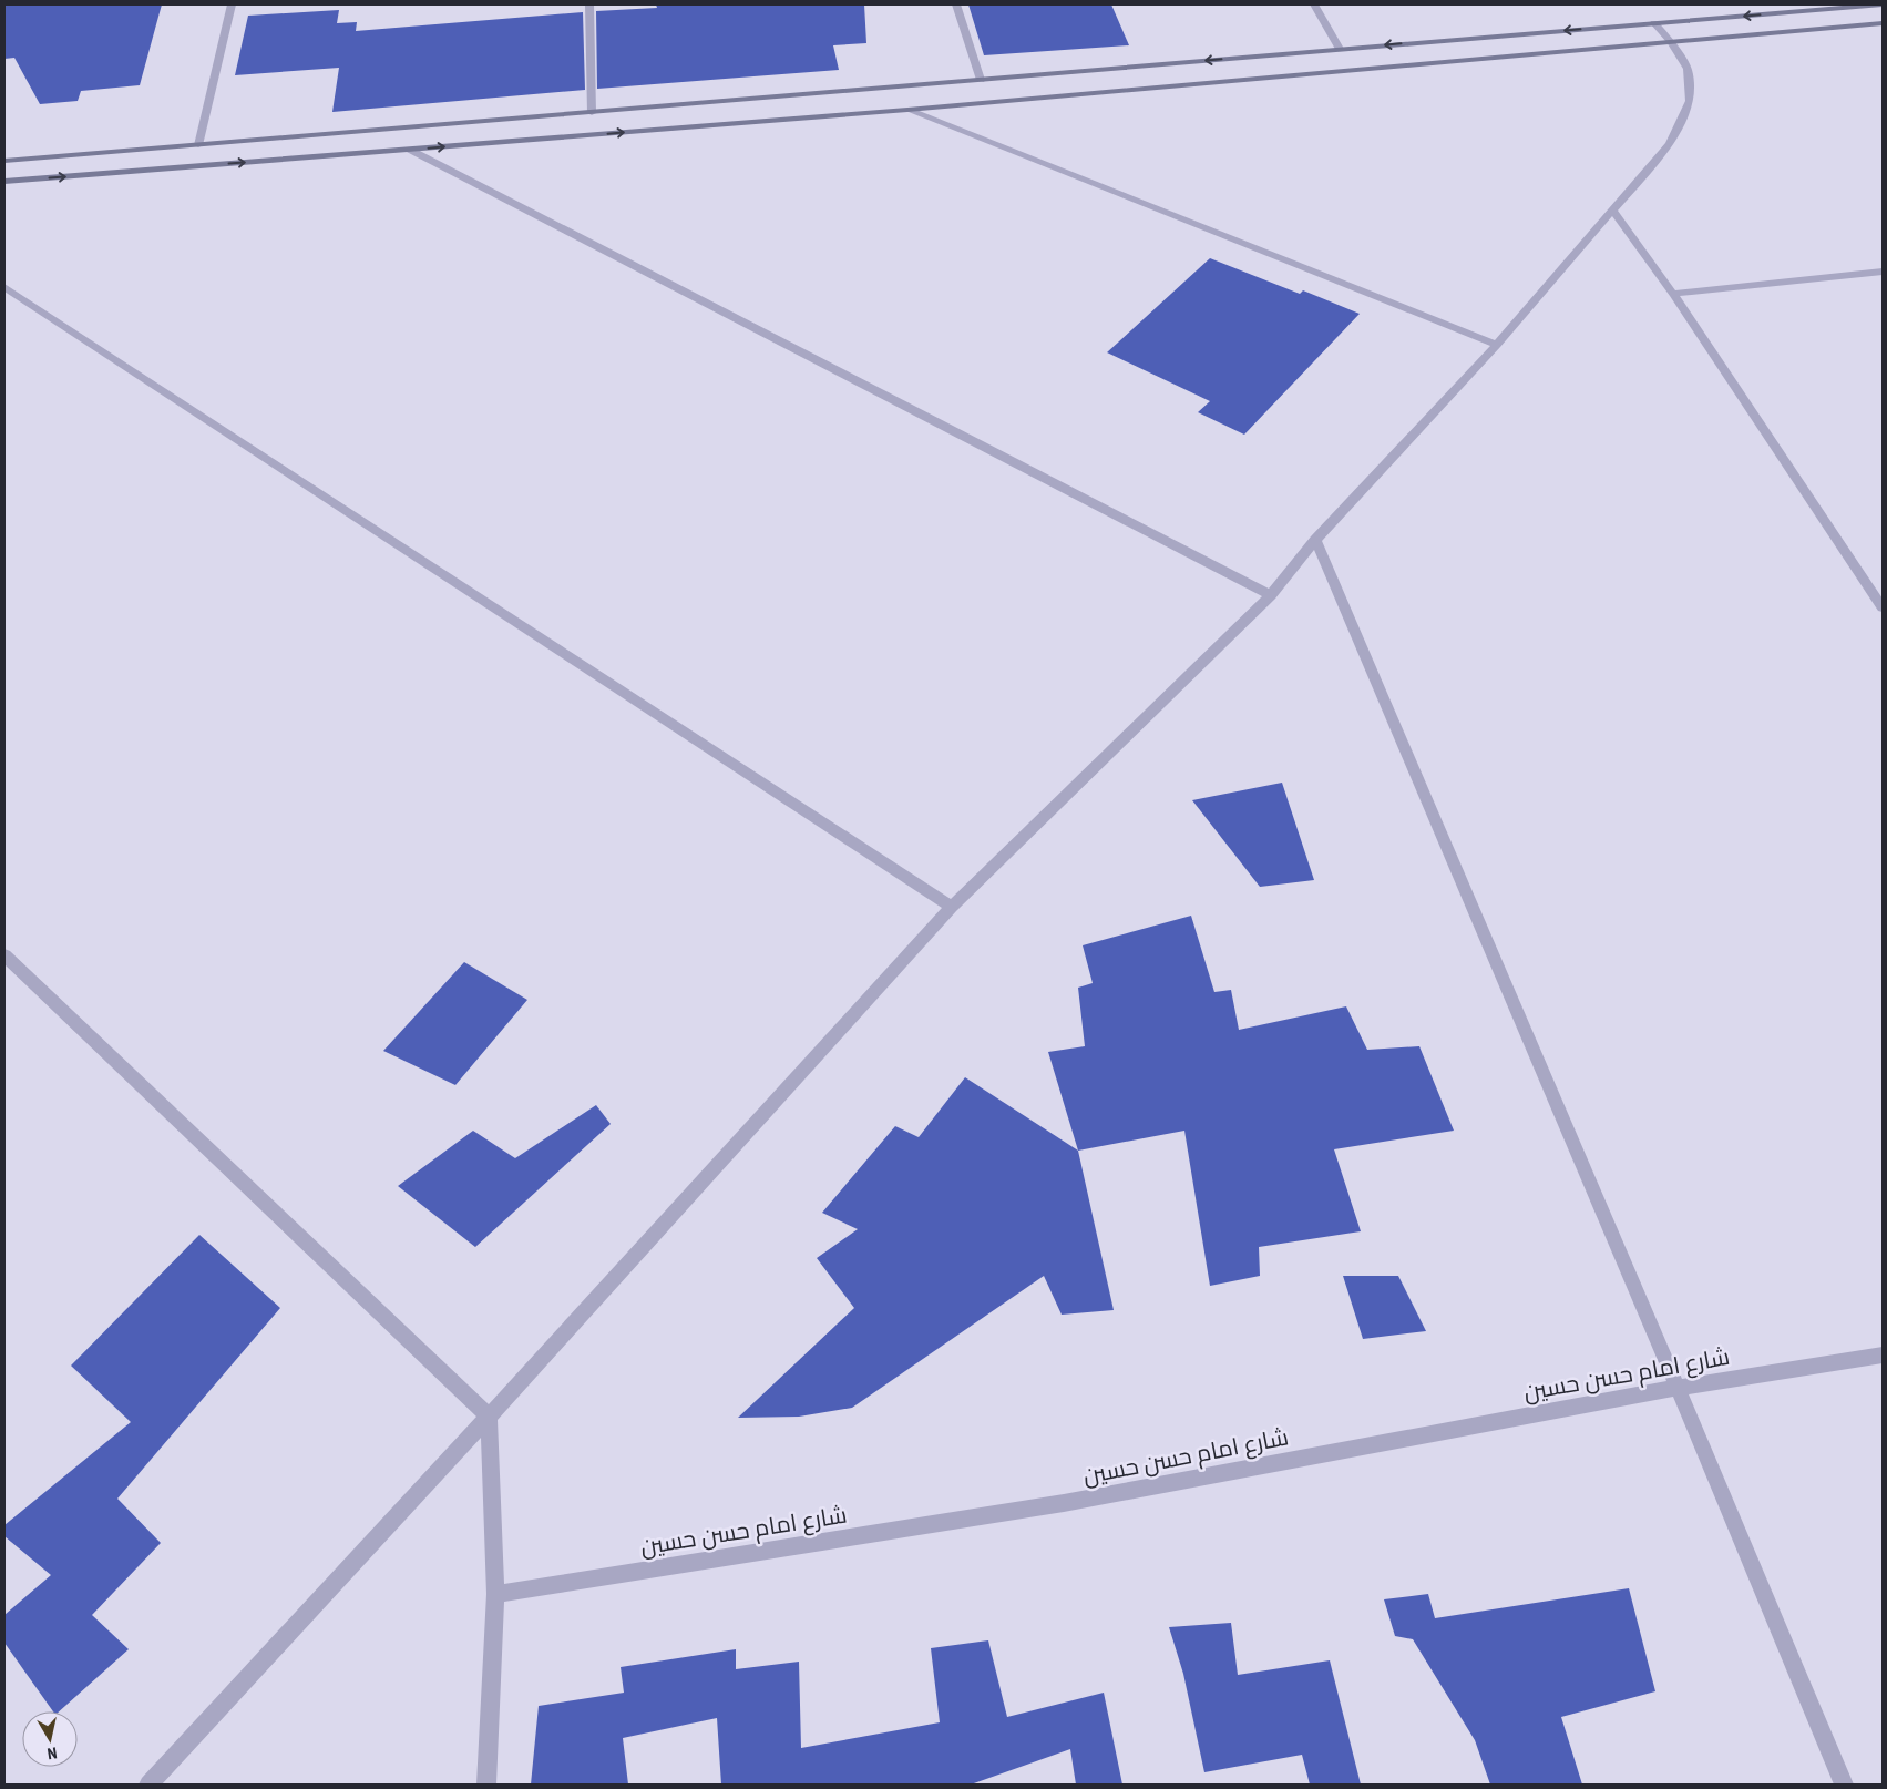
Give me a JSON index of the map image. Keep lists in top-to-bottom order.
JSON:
{
  "streets": {
    "street": ["شارع امام حسن حسين"]
  },
  "north": "bottom"
}
